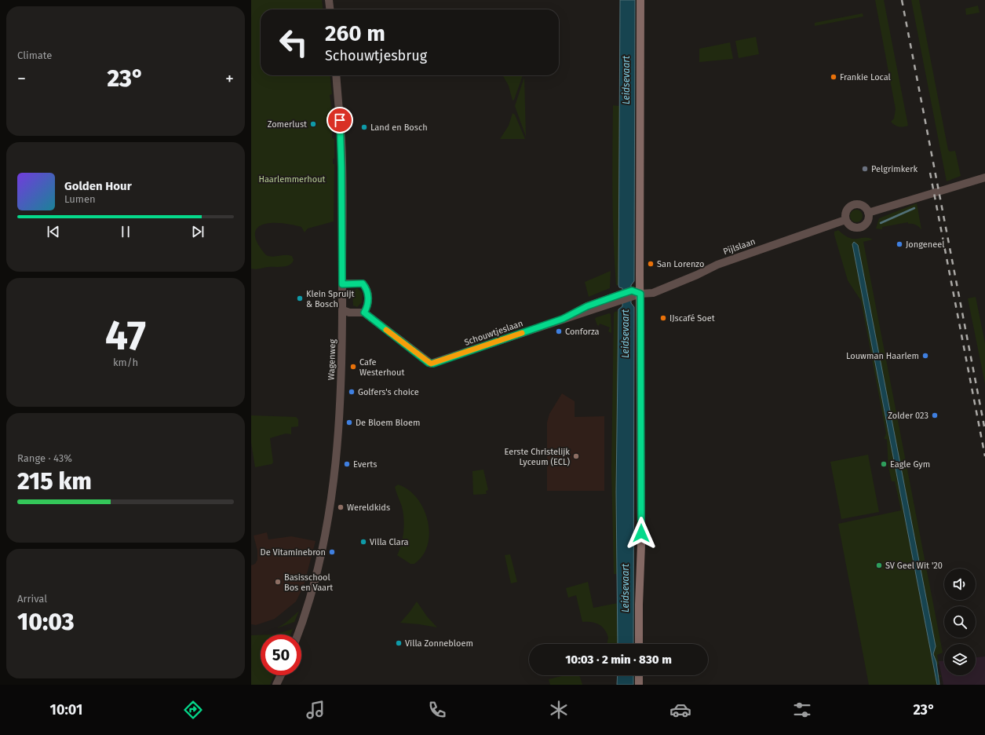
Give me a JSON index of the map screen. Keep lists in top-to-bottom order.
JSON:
{
  "streets": {
    "street": ["Pijlslaan", "Schouwtjeslaan", "Wagenweg"]
  },
  "crossings": [
    ["Pijlslaan", "Schouwtjeslaan"],
    ["Schouwtjeslaan", "Wagenweg"]
  ],
  "water": ["Leidsevaart"],
  "parks": ["Haarlemmerhout"],
  "places": [
    "Frankie Local",
    "Zomerlust",
    "Land en Bosch",
    "Pelgrimkerk",
    "Jongeneel",
    "San Lorenzo",
    "Klein Spruijt & Bosch",
    "IJscafé Soet",
    "Conforza",
    "Louwman Haarlem",
    "Cafe Westerhout",
    "Golfers's choice",
    "Zolder 023",
    "De Bloem Bloem",
    "Eerste Christelijk Lyceum (ECL)",
    "Everts",
    "Eagle Gym",
    "Wereldkids",
    "Villa Clara",
    "De Vitaminebron",
    "SV Geel Wit '20",
    "Basisschool Bos en Vaart",
    "Villa Zonnebloem"
  ],
  "page": {
    "tile": [
      "Climate",
      ["47", "km/h"],
      ["Range · 43%", "215 km"],
      ["Arrival", "10:03"]
    ],
    "turn": ["260 m", "Schouwtjesbrug"],
    "heat": ["−", "23°", "+"],
    "song": ["Golden Hour", "Lumen"],
    "limit": "50",
    "trip": "10:03 · 2 min · 830 m",
    "tabs": ["10:01", "23°"]
  }
}
